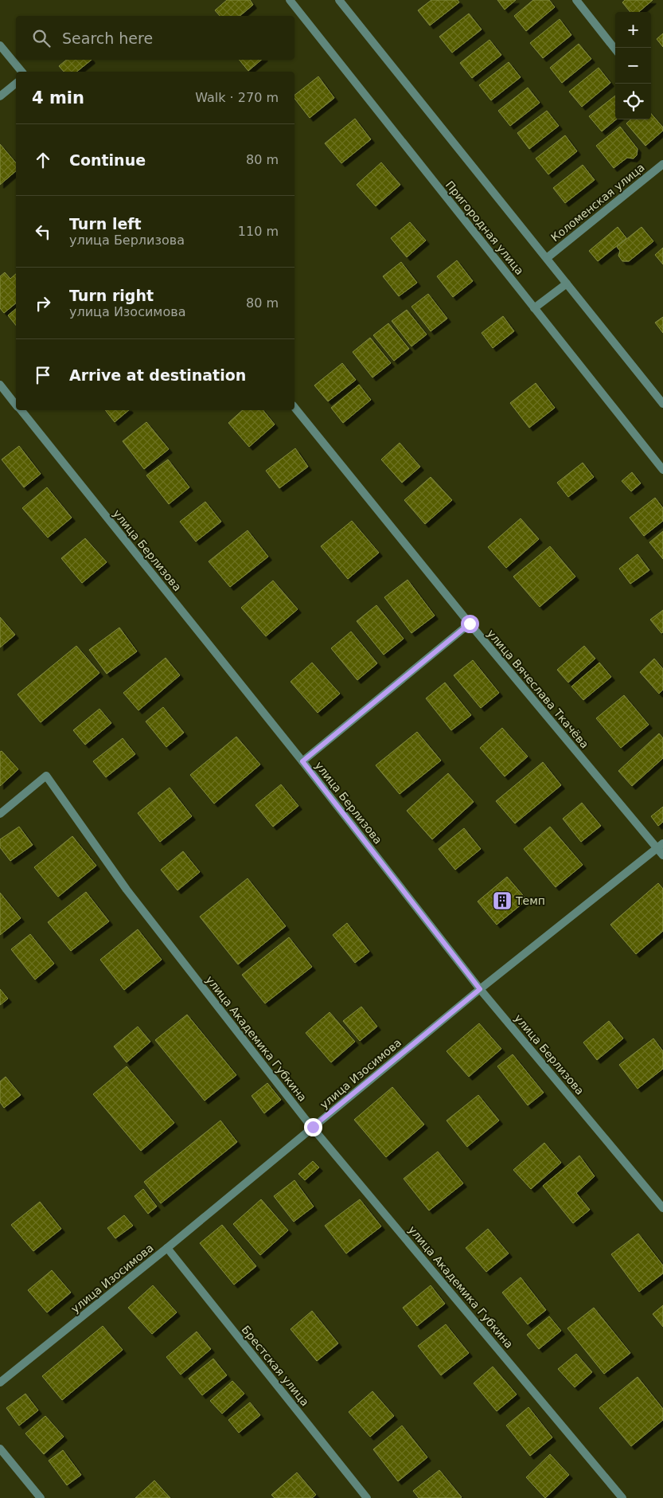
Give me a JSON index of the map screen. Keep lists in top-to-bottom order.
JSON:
{
  "streets": {
    "street": [
      "Коломенская улица",
      "Пригородная улица",
      "улица Берлизова",
      "улица Вячеслава Ткачёва",
      "улица Академика Губкина",
      "улица Изосимова",
      "Брестская улица"
    ]
  },
  "crossings": [
    ["улица Берлизова", "улица Изосимова"],
    ["улица Вячеслава Ткачёва", "улица Изосимова"],
    ["улица Академика Губкина", "улица Изосимова"],
    ["улица Изосимова", "Брестская улица"]
  ],
  "places": {
    "building": ["Темп"]
  },
  "page": {
    "map_buttons": ["+", "−"],
    "search": "Search here",
    "heading": ["4 min", "Walk · 270 m"],
    "list": [
      ["Continue", "80 m"],
      ["Turn left", "улица Берлизова", "110 m"],
      ["Turn right", "улица Изосимова", "80 m"],
      "Arrive at destination"
    ]
  }
}
